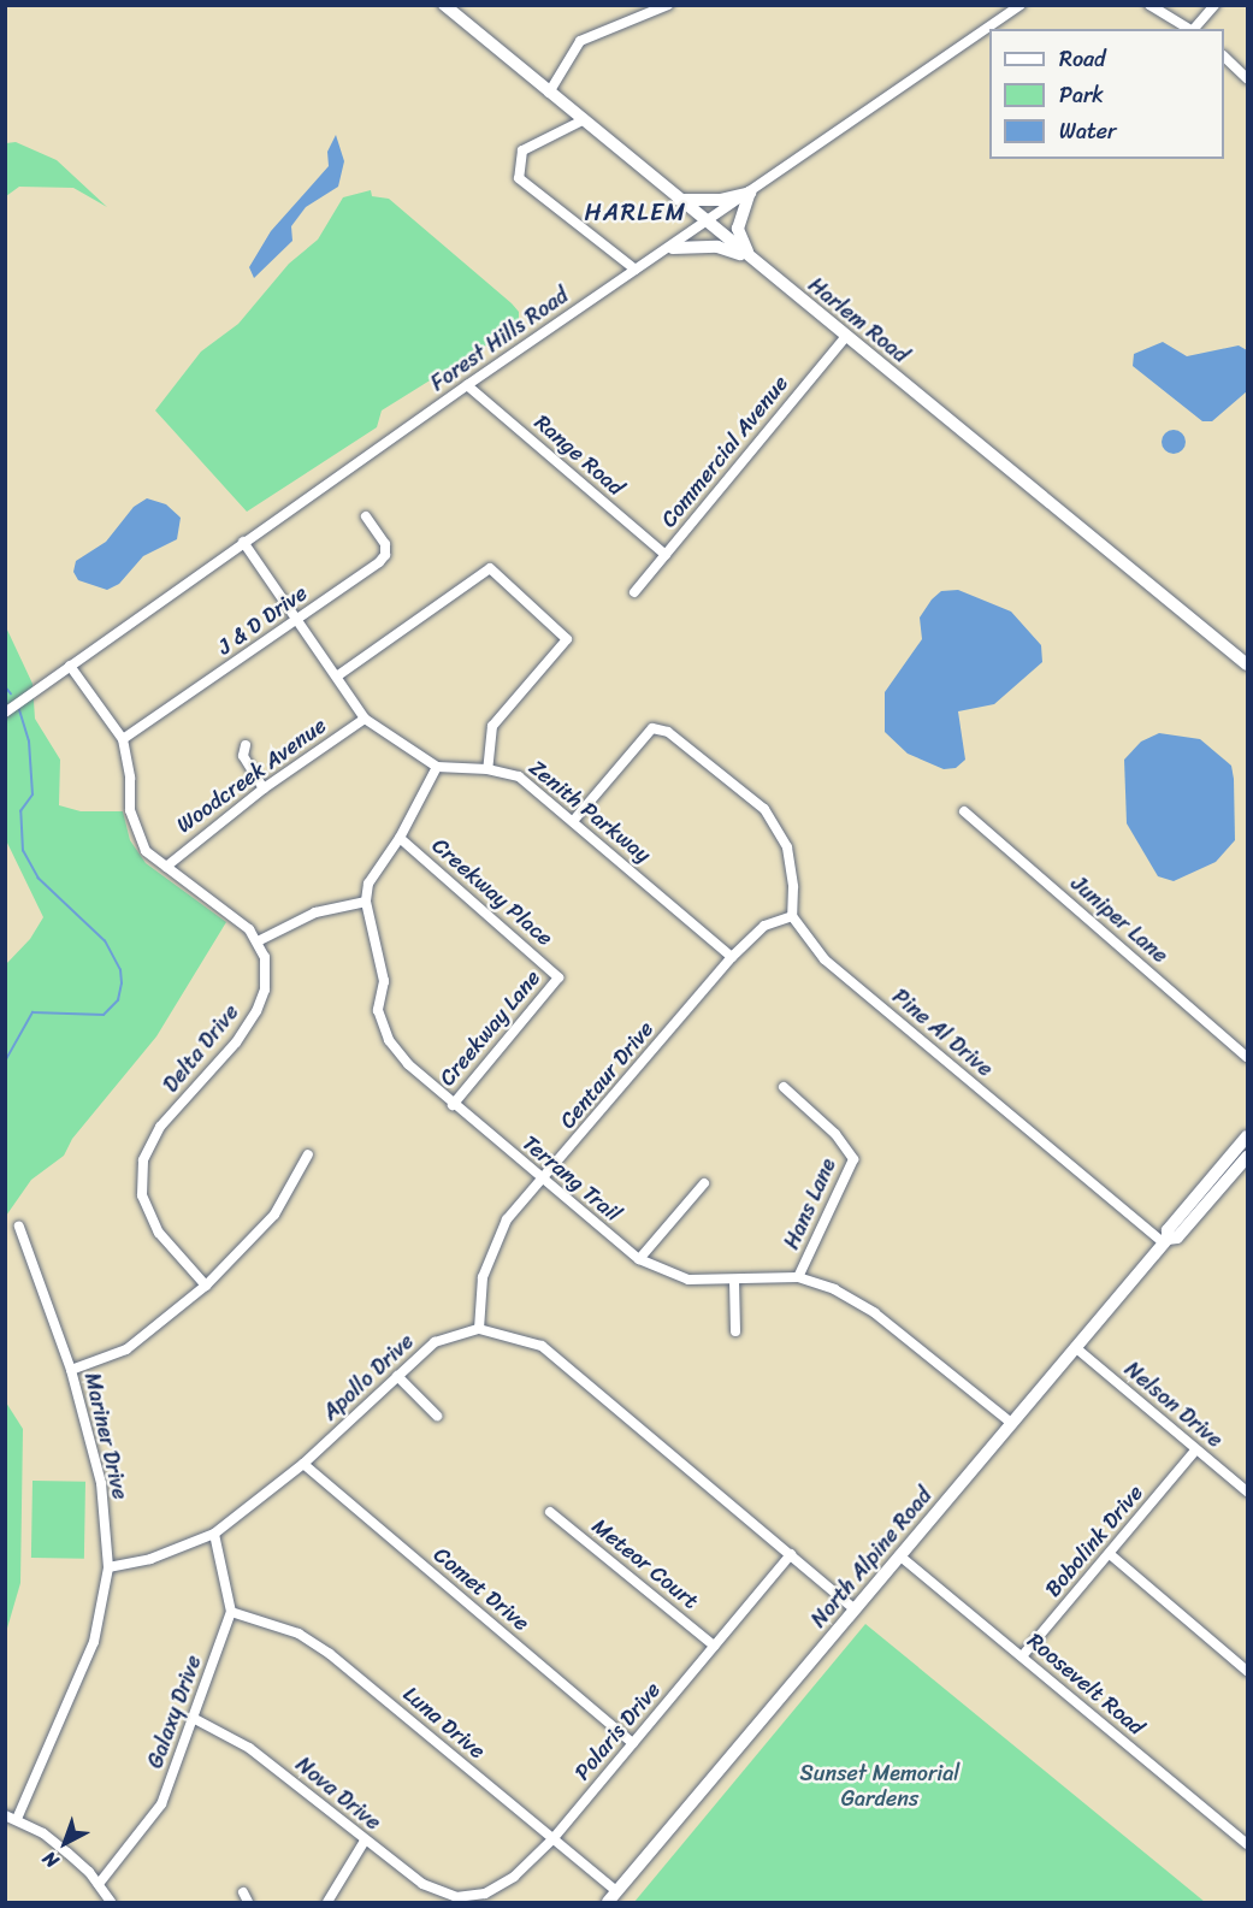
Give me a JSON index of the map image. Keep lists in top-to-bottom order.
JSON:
{
  "streets": {
    "main road": ["Harlem Road", "North Alpine Road"],
    "street": [
      "Forest Hills Road",
      "Commercial Avenue",
      "Range Road",
      "J & D Drive",
      "Woodcreek Avenue",
      "Zenith Parkway",
      "Creekway Place",
      "Juniper Lane",
      "Creekway Lane",
      "Pine Al Drive",
      "Delta Drive",
      "Centaur Drive",
      "Terrang Trail",
      "Hans Lane",
      "Apollo Drive",
      "Nelson Drive",
      "Mariner Drive",
      "Bobolink Drive",
      "Meteor Court",
      "Comet Drive",
      "Roosevelt Road",
      "Galaxy Drive",
      "Luna Drive",
      "Polaris Drive",
      "Nova Drive"
    ]
  },
  "crossings": [
    ["Harlem Road", "Forest Hills Road"],
    ["Harlem Road", "Commercial Avenue"],
    ["Forest Hills Road", "Range Road"],
    ["Commercial Avenue", "Range Road"],
    ["Zenith Parkway", "Centaur Drive"],
    ["Creekway Place", "Creekway Lane"],
    ["Creekway Lane", "Terrang Trail"],
    ["Pine Al Drive", "Centaur Drive"],
    ["Pine Al Drive", "North Alpine Road"],
    ["Centaur Drive", "Terrang Trail"],
    ["Centaur Drive", "Apollo Drive"],
    ["Terrang Trail", "Hans Lane"],
    ["Terrang Trail", "North Alpine Road"],
    ["Apollo Drive", "Mariner Drive"],
    ["Apollo Drive", "Comet Drive"],
    ["Nelson Drive", "Bobolink Drive"],
    ["Nelson Drive", "North Alpine Road"],
    ["Bobolink Drive", "Roosevelt Road"],
    ["North Alpine Road", "Roosevelt Road"],
    ["North Alpine Road", "Luna Drive"],
    ["Meteor Court", "Polaris Drive"],
    ["Comet Drive", "Polaris Drive"],
    ["Galaxy Drive", "Luna Drive"],
    ["Galaxy Drive", "Nova Drive"],
    ["Luna Drive", "Polaris Drive"],
    ["Polaris Drive", "Nova Drive"]
  ],
  "districts": ["HARLEM"],
  "parks": ["Sunset Memorial Gardens"],
  "legend": ["Road", "Park", "Water"],
  "north": "bottom left"
}
